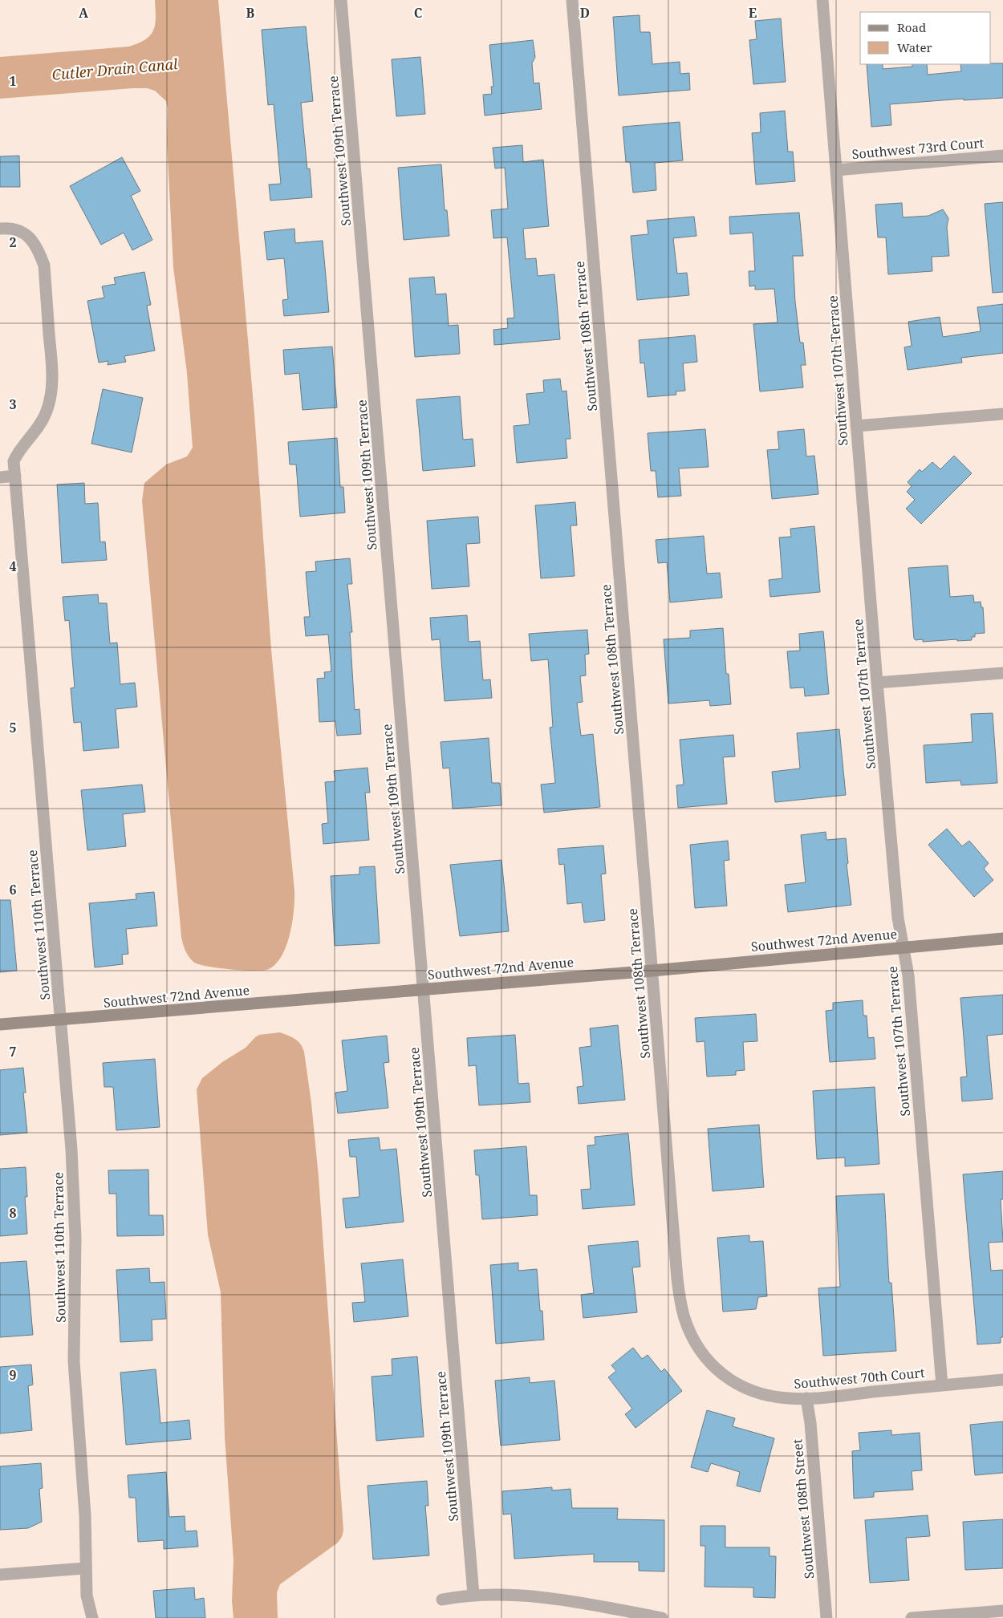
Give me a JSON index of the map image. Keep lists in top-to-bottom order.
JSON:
{
  "streets": {
    "street": [
      "Southwest 73rd Court",
      "Southwest 109th Terrace",
      "Southwest 108th Terrace",
      "Southwest 107th Terrace",
      "Southwest 110th Terrace",
      "Southwest 72nd Avenue",
      "Southwest 70th Court",
      "Southwest 108th Street"
    ]
  },
  "crossings": [
    ["Southwest 73rd Court", "Southwest 107th Terrace"],
    ["Southwest 109th Terrace", "Southwest 72nd Avenue"],
    ["Southwest 108th Terrace", "Southwest 72nd Avenue"],
    ["Southwest 108th Terrace", "Southwest 70th Court"],
    ["Southwest 107th Terrace", "Southwest 72nd Avenue"],
    ["Southwest 107th Terrace", "Southwest 70th Court"],
    ["Southwest 110th Terrace", "Southwest 72nd Avenue"],
    ["Southwest 70th Court", "Southwest 108th Street"]
  ],
  "water": ["Cutler Drain Canal"],
  "legend": ["Road", "Water"],
  "grid": {
    "columns": [
      "A",
      "B",
      "C",
      "D",
      "E"
    ],
    "rows": [
      "1",
      "2",
      "3",
      "4",
      "5",
      "6",
      "7",
      "8",
      "9"
    ]
  }
}
